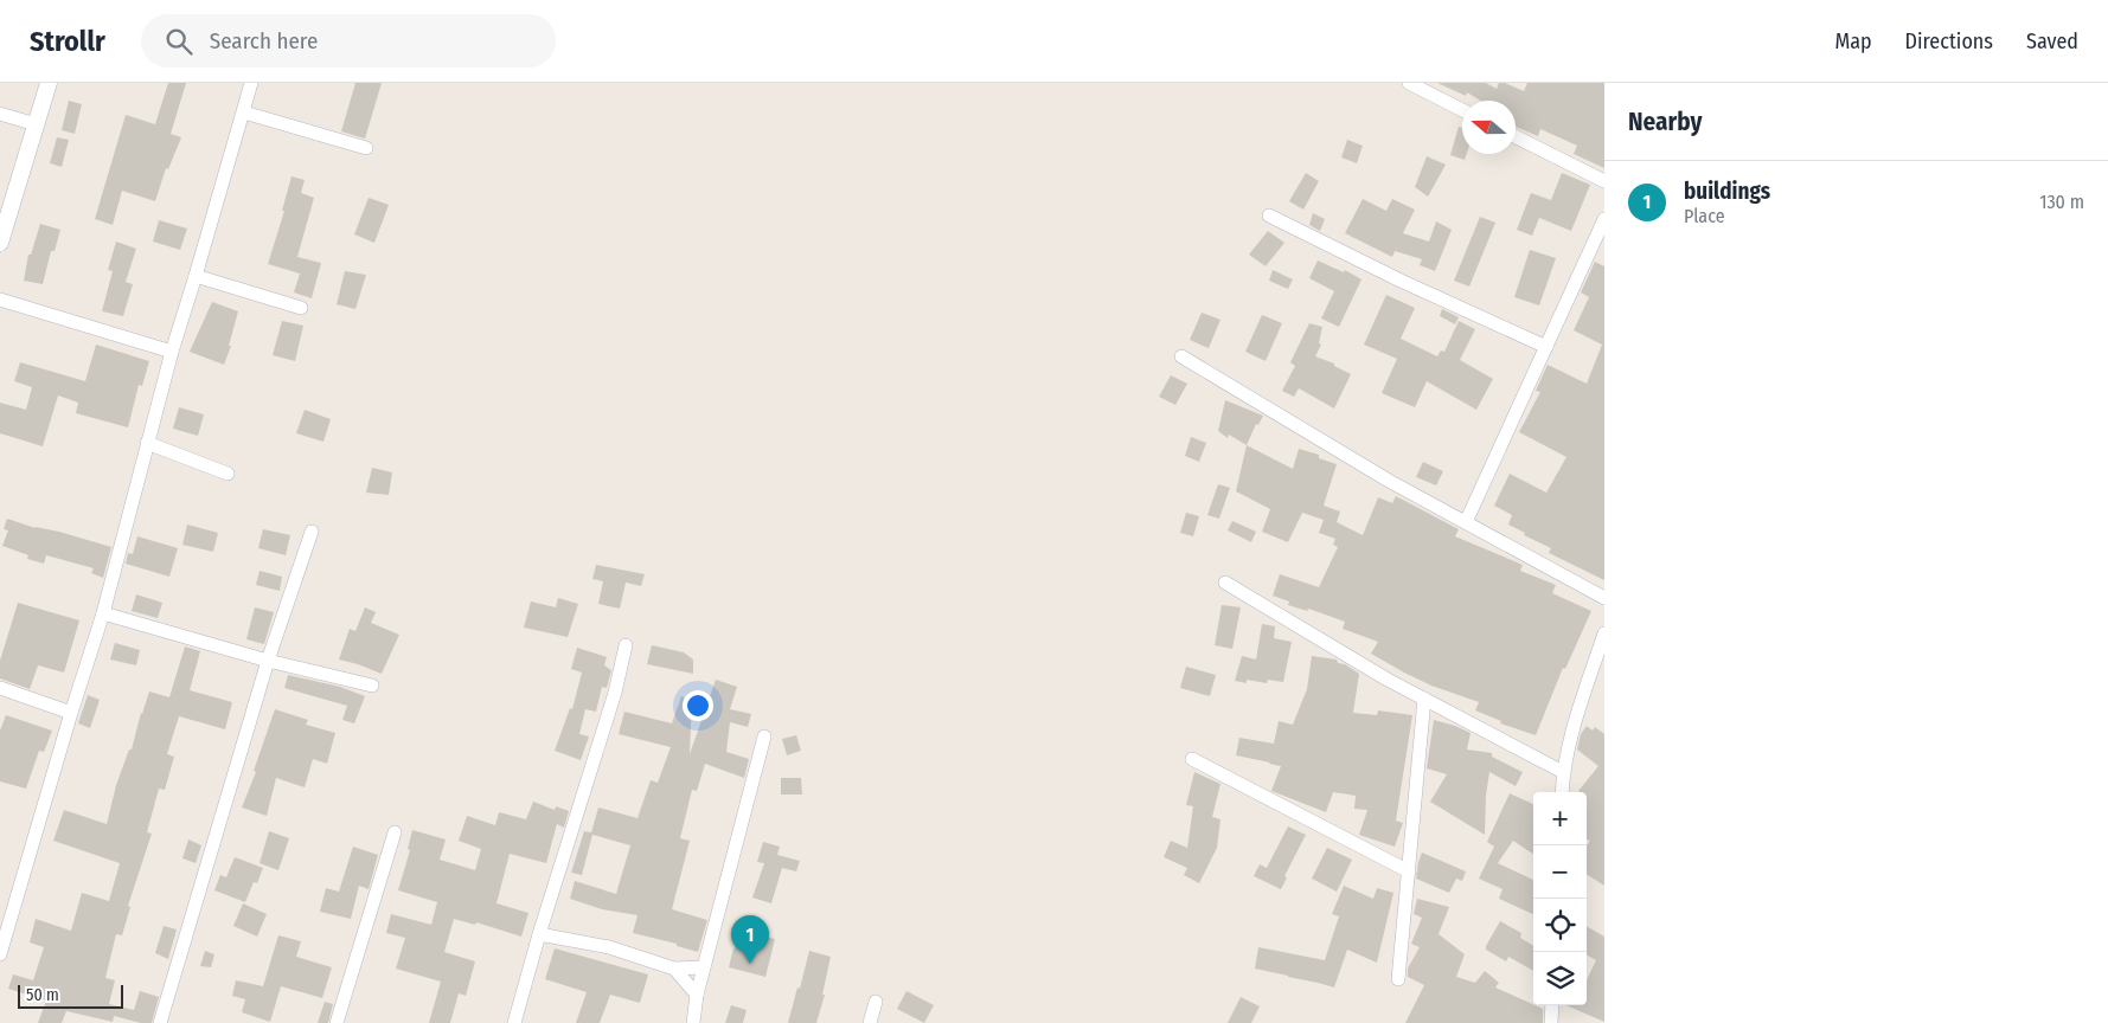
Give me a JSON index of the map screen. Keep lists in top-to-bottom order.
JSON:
{
  "scale_bar": "50 m",
  "north": "left",
  "page": {
    "header": "Strollr",
    "search": "Search here",
    "nav": ["Map", "Directions", "Saved"],
    "heading": "Nearby",
    "list": [
      {
        "mark": "1",
        "name": "buildings",
        "note": "Place",
        "value": "130 m"
      }
    ],
    "map_buttons": ["+", "−"],
    "pins": "1",
    "scale": "50 m"
  }
}
